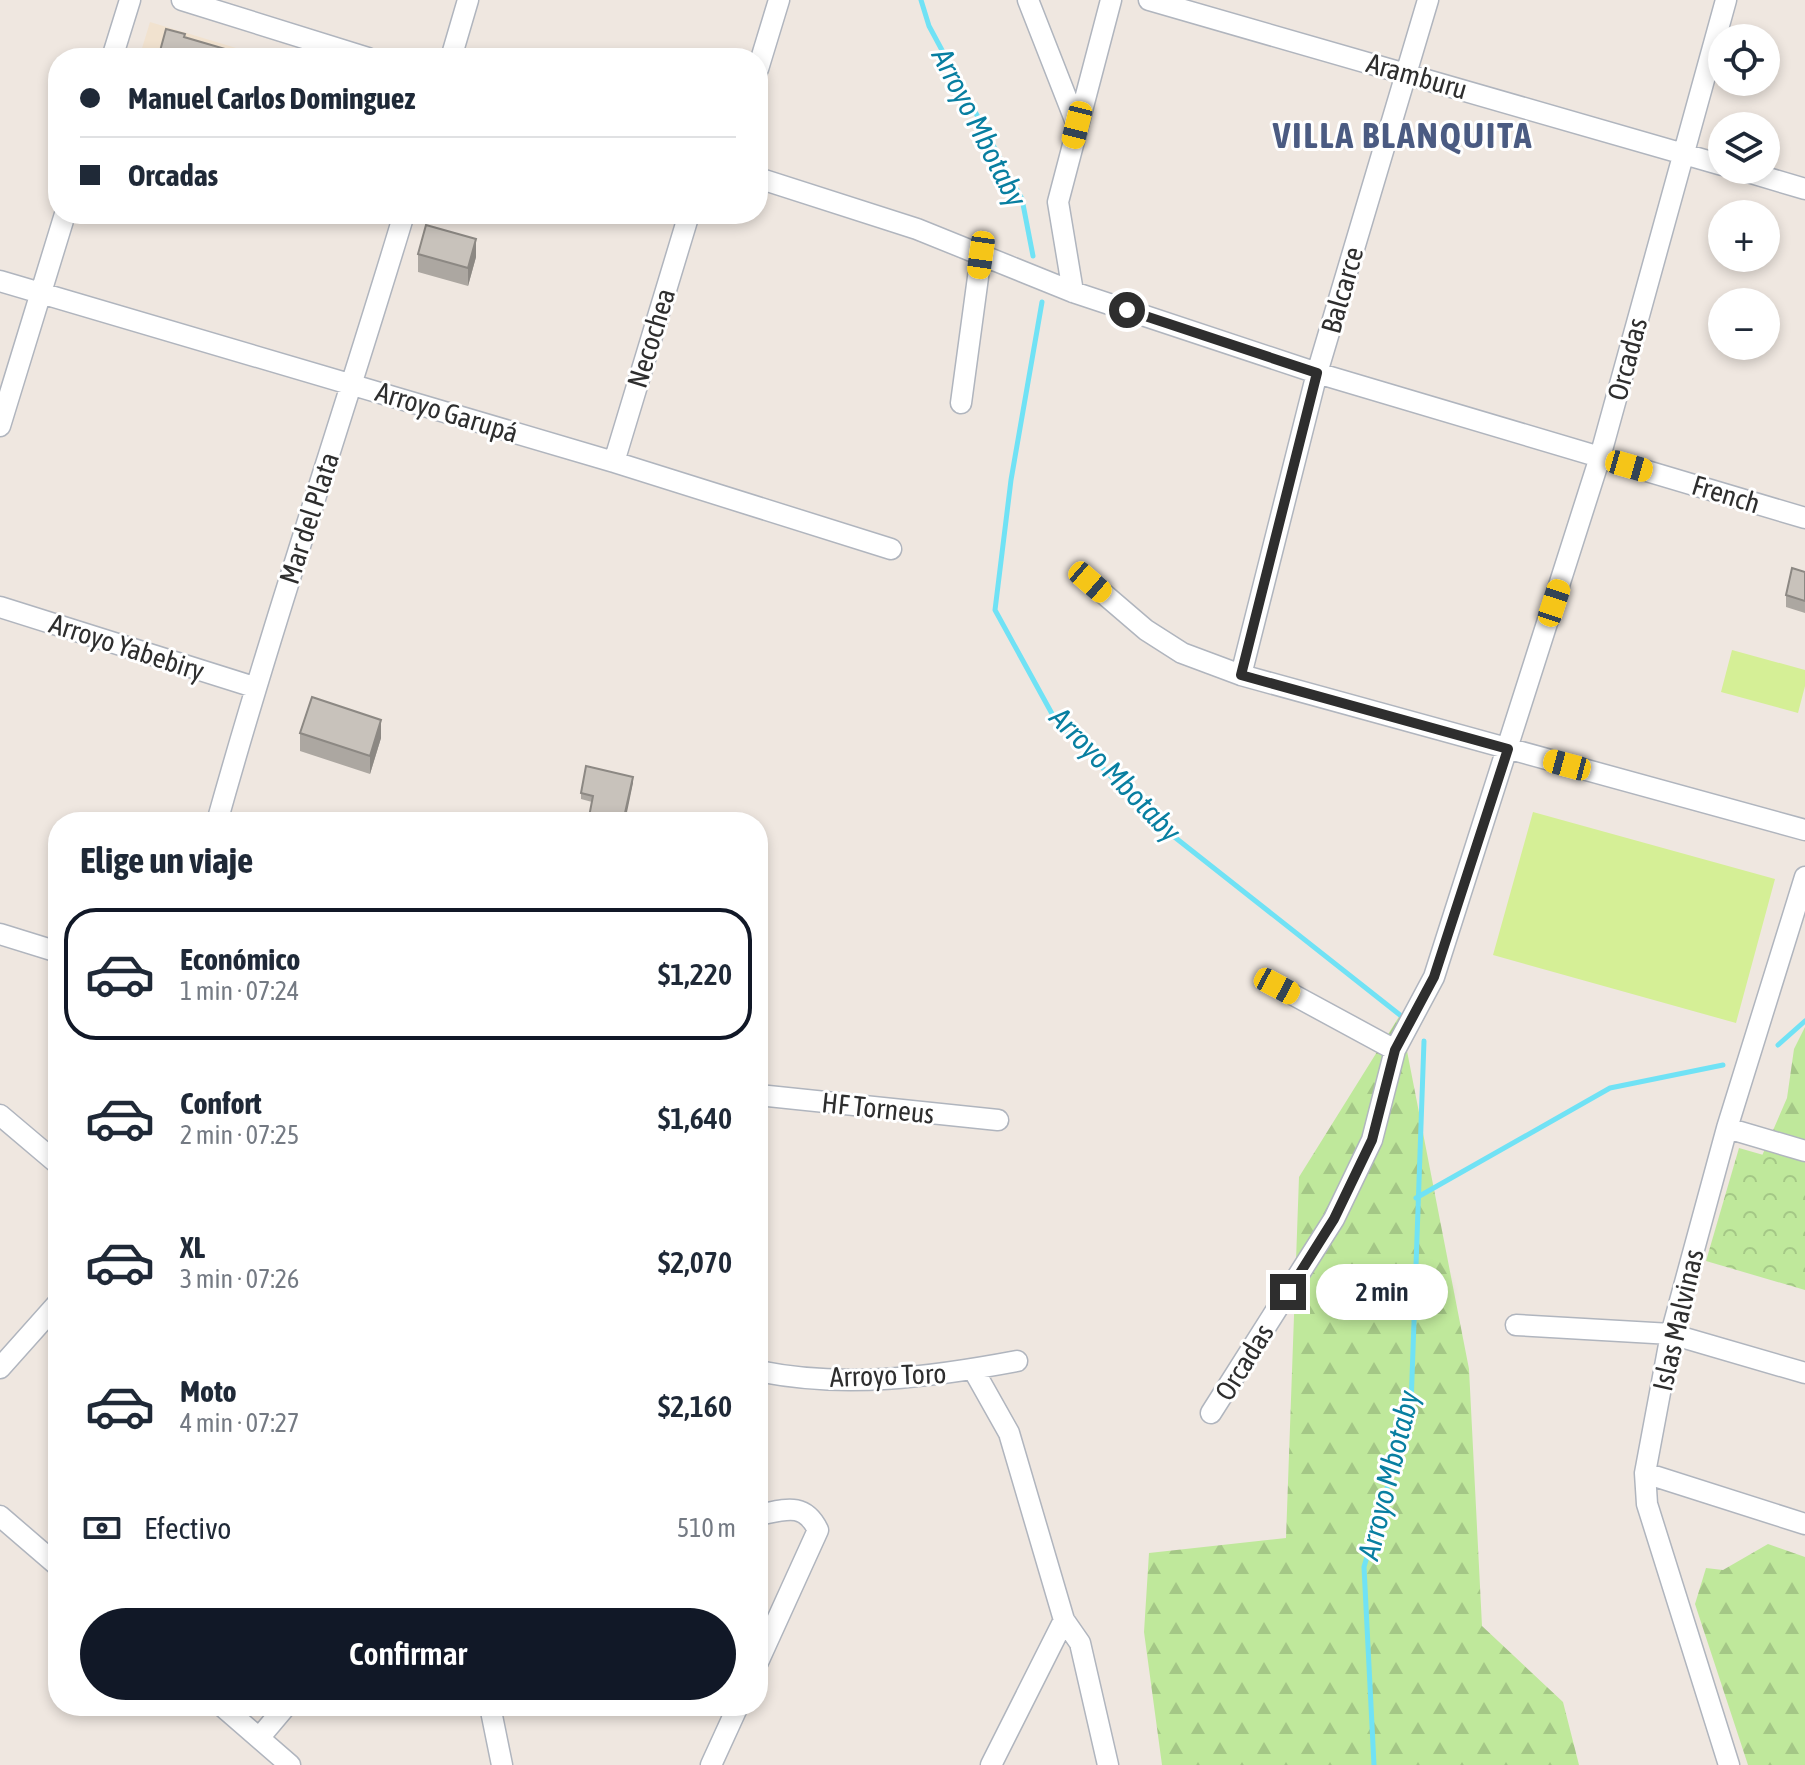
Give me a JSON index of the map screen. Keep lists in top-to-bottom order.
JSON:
{
  "streets": {
    "street": [
      "Aramburu",
      "Balcarce",
      "Necochea",
      "Orcadas",
      "Arroyo Garupá",
      "French",
      "Mar del Plata",
      "Arroyo Yabebiry",
      "HF Torneus",
      "Islas Malvinas",
      "Arroyo Toro"
    ]
  },
  "crossings": [
    ["Aramburu", "Balcarce"],
    ["Aramburu", "Orcadas"],
    ["Balcarce", "French"],
    ["Necochea", "Arroyo Garupá"],
    ["Orcadas", "French"],
    ["Arroyo Garupá", "Mar del Plata"],
    ["Mar del Plata", "Arroyo Yabebiry"]
  ],
  "districts": ["VILLA BLANQUITA"],
  "water": ["Arroyo Mbotaby"],
  "page": {
    "map_buttons": ["+", "−"],
    "banner": ["Manuel Carlos Dominguez", "Orcadas"],
    "heading": "Elige un viaje",
    "list": [
      {
        "name": "Económico",
        "note": "1 min · 07:24",
        "value": "$1,220"
      },
      {
        "name": "Confort",
        "note": "2 min · 07:25",
        "value": "$1,640"
      },
      {
        "name": "XL",
        "note": "3 min · 07:26",
        "value": "$2,070"
      },
      {
        "name": "Moto",
        "note": "4 min · 07:27",
        "value": "$2,160"
      }
    ],
    "bubble": "2 min",
    "pay": ["Efectivo", "510 m"],
    "buttons": "Confirmar"
  }
}
